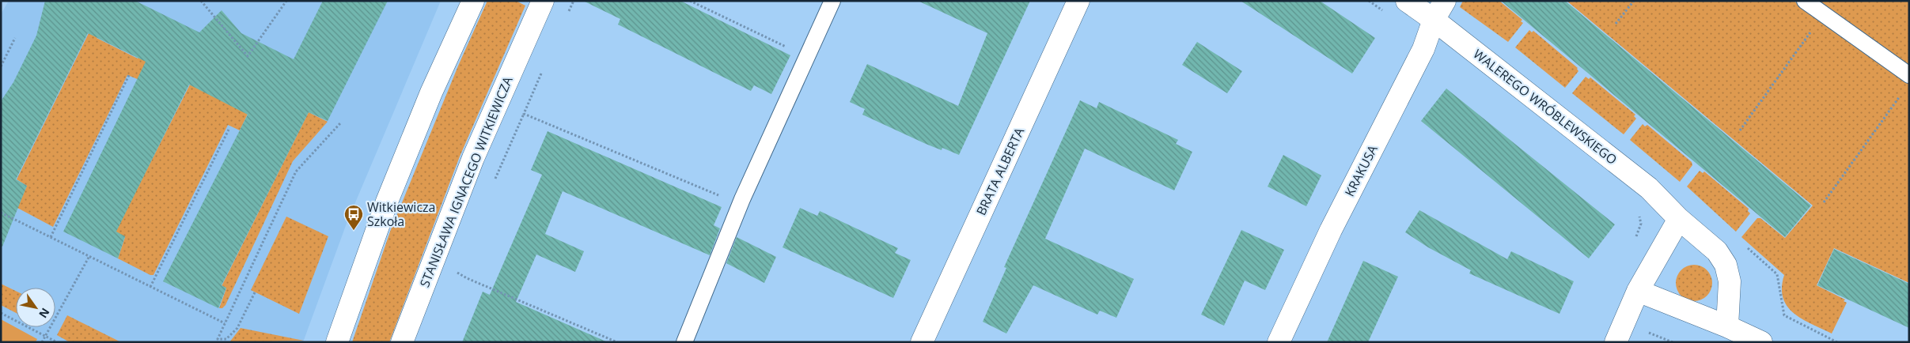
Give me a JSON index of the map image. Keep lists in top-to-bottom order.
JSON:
{
  "streets": {
    "street": [
      "WALEREGO WRÓBLEWSKIEGO",
      "KRAKUSA",
      "BRATA ALBERTA",
      "STANISŁAWA IGNACEGO WITKIEWICZA"
    ]
  },
  "crossings": [
    ["WALEREGO WRÓBLEWSKIEGO", "KRAKUSA"]
  ],
  "places": {
    "bus stop": ["Witkiewicza Szkoła"]
  },
  "north": "bottom right"
}
